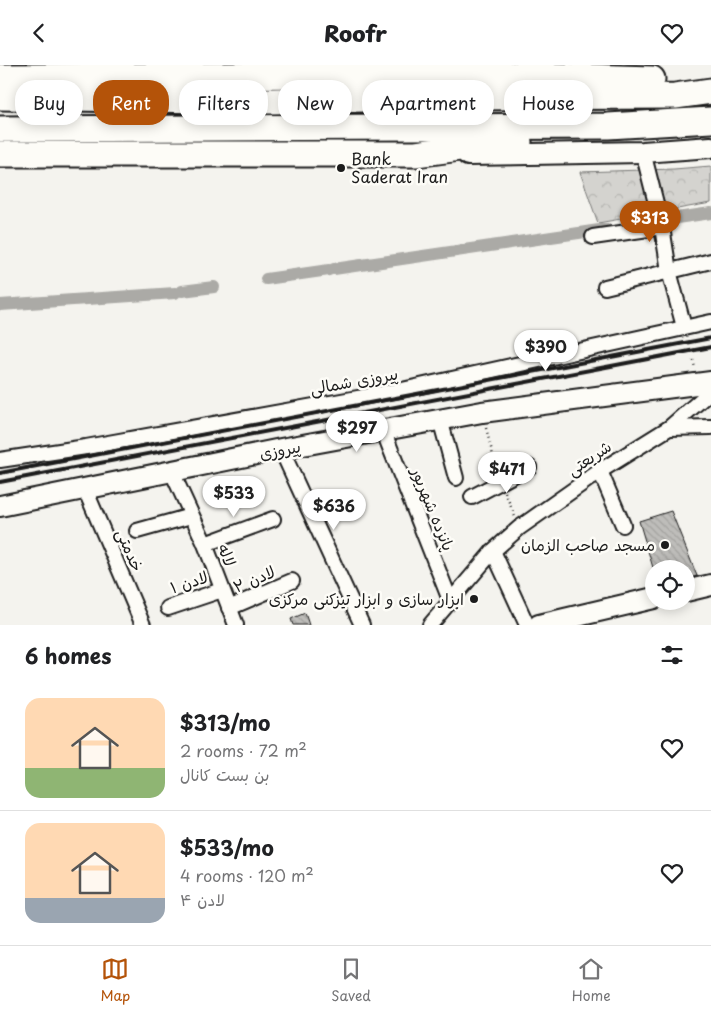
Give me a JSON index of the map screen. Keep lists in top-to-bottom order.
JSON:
{
  "streets": {
    "street": [
      "پیروزی شمالی",
      "پیروزی",
      "شریعتی",
      "پانزده شهریور",
      "خدمتی",
      "لاله",
      "لادن ۲",
      "لادن ۱"
    ]
  },
  "crossings": [
    ["پیروزی", "پانزده شهریور"],
    ["پیروزی", "خدمتی"],
    ["پیروزی", "لاله"],
    ["شریعتی", "پانزده شهریور"],
    ["لاله", "لادن ۲"],
    ["لاله", "لادن ۱"]
  ],
  "places": ["Bank Saderat Iran", "مسجد صاحب الزمان", "ابزار سازی و ابزار تیزکنی مرکزی"],
  "page": {
    "header": "Roofr",
    "chip": [
      "Buy",
      "Rent",
      "Filters",
      "New",
      "Apartment",
      "House"
    ],
    "price": [
      "$313",
      "$390",
      "$297",
      "$471",
      "$533",
      "$636"
    ],
    "heading": "6 homes",
    "list": [
      {
        "name": "$313/mo",
        "note": "2 rooms · 72 m² · بن بست کانال"
      },
      {
        "name": "$533/mo",
        "note": "4 rooms · 120 m² · لادن ۴"
      }
    ],
    "tabs": ["Map", "Saved", "Home"]
  }
}
